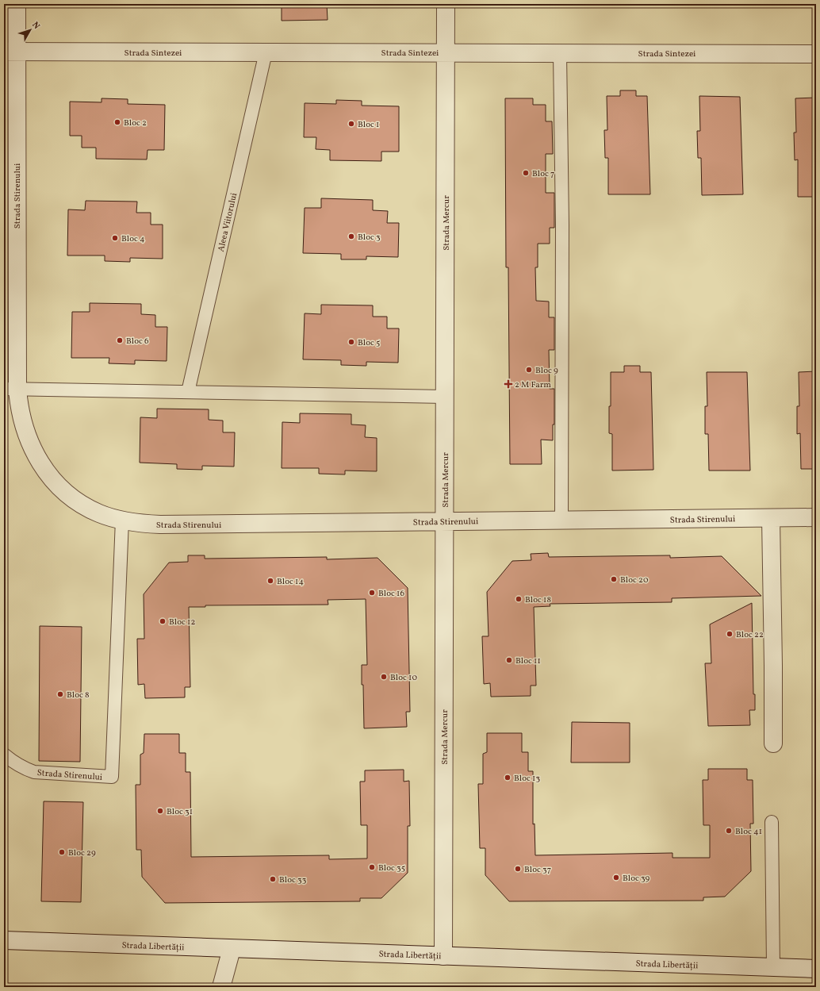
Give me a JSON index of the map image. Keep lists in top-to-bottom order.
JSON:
{
  "streets": {
    "street": [
      "Strada Sintezei",
      "Strada Stirenului",
      "Strada Mercur",
      "Strada Libertății"
    ],
    "lane": ["Aleea Viitorului"]
  },
  "crossings": [
    ["Strada Sintezei", "Strada Stirenului"],
    ["Strada Sintezei", "Aleea Viitorului"],
    ["Strada Sintezei", "Strada Mercur"],
    ["Strada Stirenului", "Strada Mercur"],
    ["Strada Mercur", "Strada Libertății"]
  ],
  "places": {
    "other": [
      "Bloc 2",
      "Bloc 1",
      "Bloc 7",
      "Bloc 3",
      "Bloc 4",
      "Bloc 6",
      "Bloc 5",
      "Bloc 9",
      "Bloc 20",
      "Bloc 14",
      "Bloc 16",
      "Bloc 18",
      "Bloc 12",
      "Bloc 22",
      "Bloc 11",
      "Bloc 10",
      "Bloc 8",
      "Bloc 13",
      "Bloc 31",
      "Bloc 41",
      "Bloc 29",
      "Bloc 35",
      "Bloc 37",
      "Bloc 39",
      "Bloc 33"
    ],
    "health": ["2 M Farm"]
  },
  "north": "top right"
}
